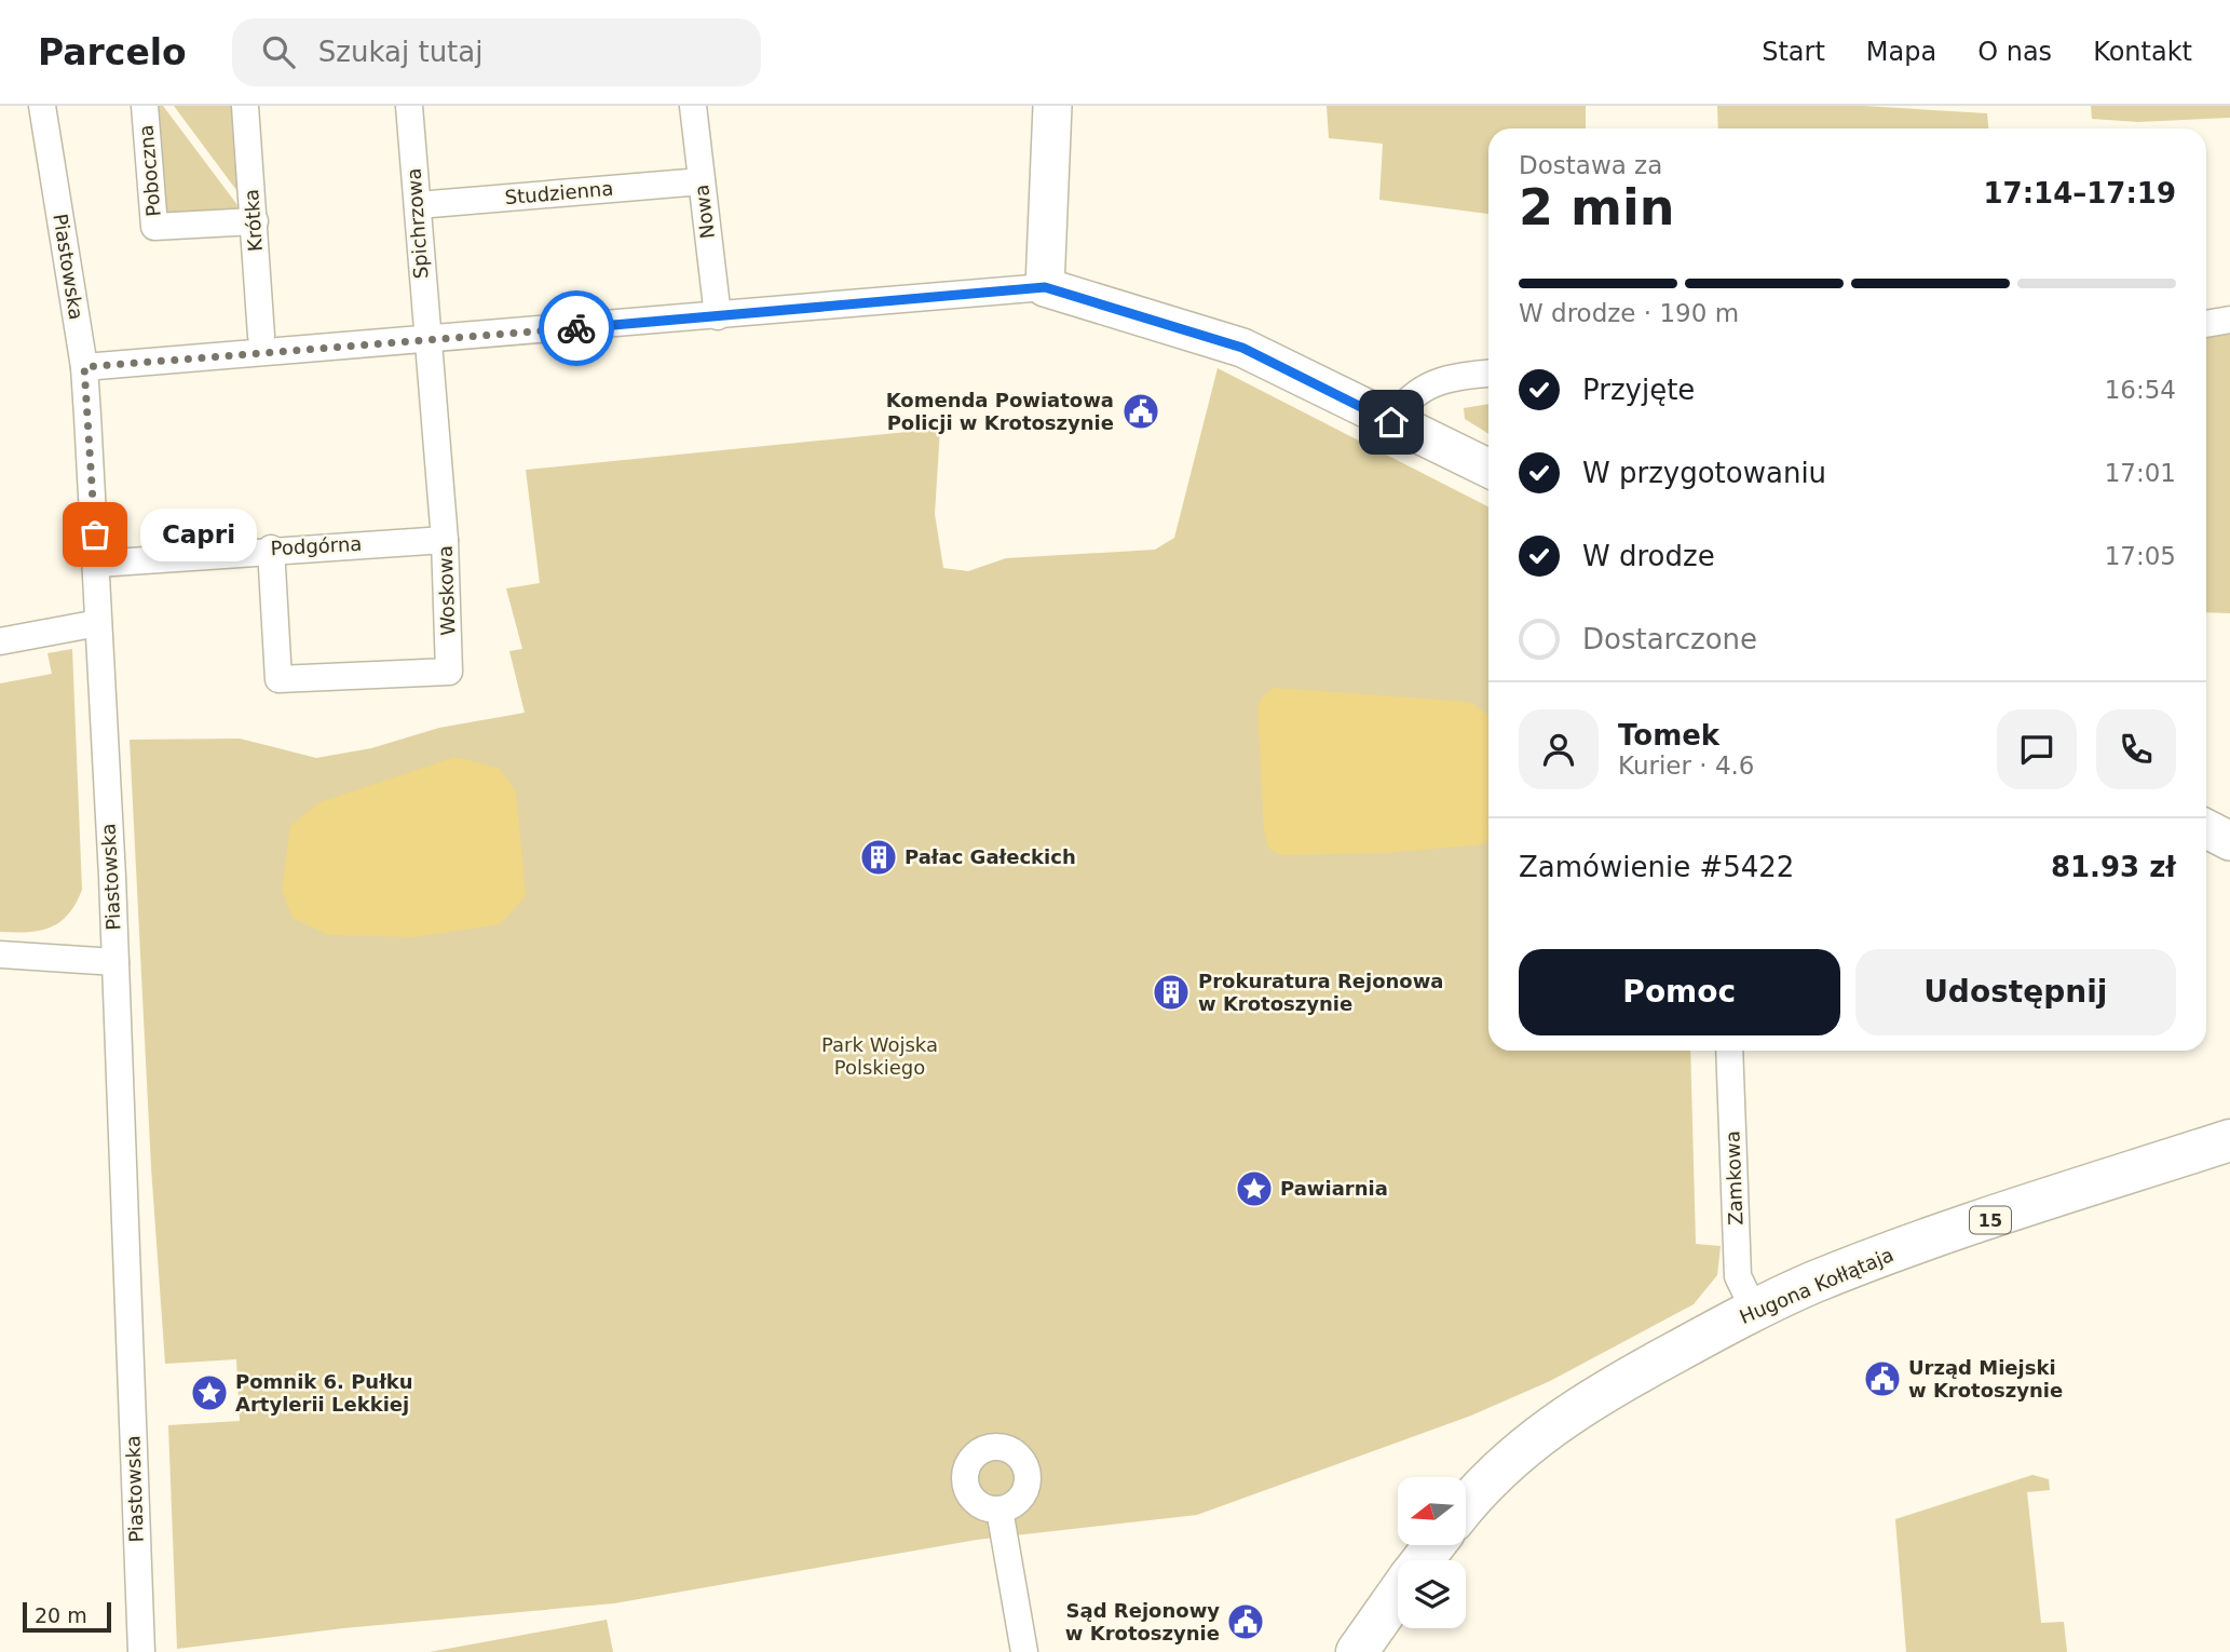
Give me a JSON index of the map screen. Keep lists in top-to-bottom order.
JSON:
{
  "streets": {
    "main road": ["15", "Hugona Kołłątaja"],
    "street": [
      "Poboczna",
      "Studzienna",
      "Nowa",
      "Krótka",
      "Spichrzowa",
      "Piastowska",
      "Podgórna",
      "Woskowa",
      "Zamkowa"
    ]
  },
  "crossings": [
    ["Poboczna", "Krótka"],
    ["Studzienna", "Nowa"],
    ["Studzienna", "Spichrzowa"],
    ["Spichrzowa", "Woskowa"],
    ["Piastowska", "Podgórna"],
    ["Podgórna", "Woskowa"],
    ["Zamkowa", "Hugona Kołłątaja"]
  ],
  "parks": ["Park Wojska Polskiego"],
  "places": {
    "public building": ["Komenda Powiatowa Policji w Krotoszynie", "Urząd Miejski w Krotoszynie", "Sąd Rejonowy w Krotoszynie"],
    "other": ["Capri"],
    "building": ["Pałac Gałeckich", "Prokuratura Rejonowa w Krotoszynie"],
    "place": ["Pawiarnia", "Pomnik 6. Pułku Artylerii Lekkiej"]
  },
  "scale_bar": "20 m",
  "north": "left",
  "page": {
    "header": "Parcelo",
    "search": "Szukaj tutaj",
    "nav": [
      "Start",
      "Mapa",
      "O nas",
      "Kontakt"
    ],
    "heading": ["2 min", "Dostawa za", "17:14–17:19"],
    "panel": [
      "Tomek",
      "Kurier · 4.6",
      "Zamówienie #5422",
      "81.93 zł"
    ],
    "bar": "W drodze · 190 m",
    "list": [
      ["Przyjęte", "16:54"],
      ["W przygotowaniu", "17:01"],
      ["W drodze", "17:05"],
      "Dostarczone"
    ],
    "bubble": "Capri",
    "buttons": ["Pomoc", "Udostępnij"],
    "scale": "20 m"
  }
}
